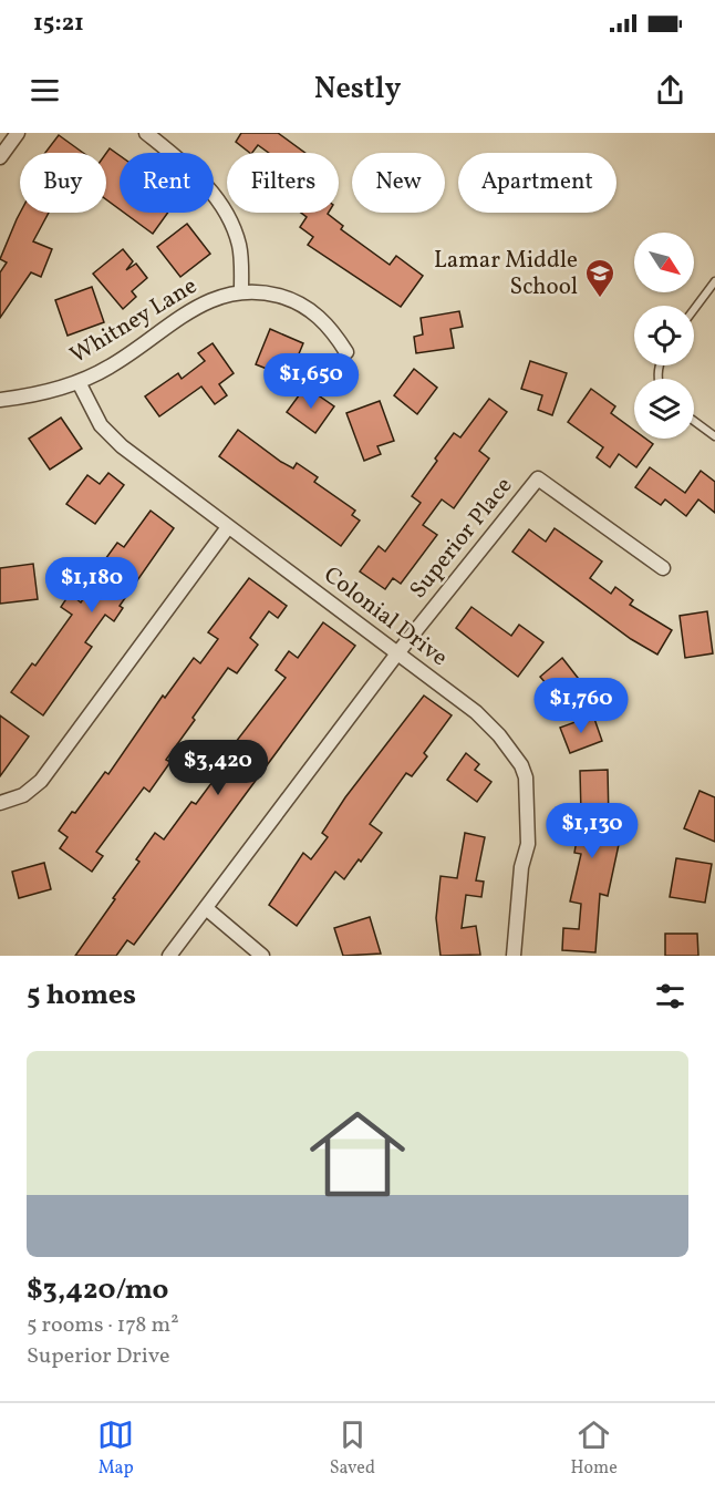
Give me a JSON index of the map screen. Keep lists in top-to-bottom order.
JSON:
{
  "streets": {
    "street": ["Whitney Lane", "Superior Place", "Colonial Drive"]
  },
  "crossings": [
    ["Whitney Lane", "Colonial Drive"],
    ["Superior Place", "Colonial Drive"]
  ],
  "places": {
    "school or university": ["Lamar Middle School"]
  },
  "north": "bottom right",
  "page": {
    "status": "15:21",
    "header": "Nestly",
    "chip": [
      "Buy",
      "Rent",
      "Filters",
      "New",
      "Apartment"
    ],
    "price": [
      "$1,650",
      "$1,180",
      "$1,760",
      "$3,420",
      "$1,130"
    ],
    "heading": "5 homes",
    "list": [
      {
        "name": "$3,420/mo",
        "note": "5 rooms · 178 m² · Superior Drive"
      }
    ],
    "tabs": ["Map", "Saved", "Home"]
  }
}
